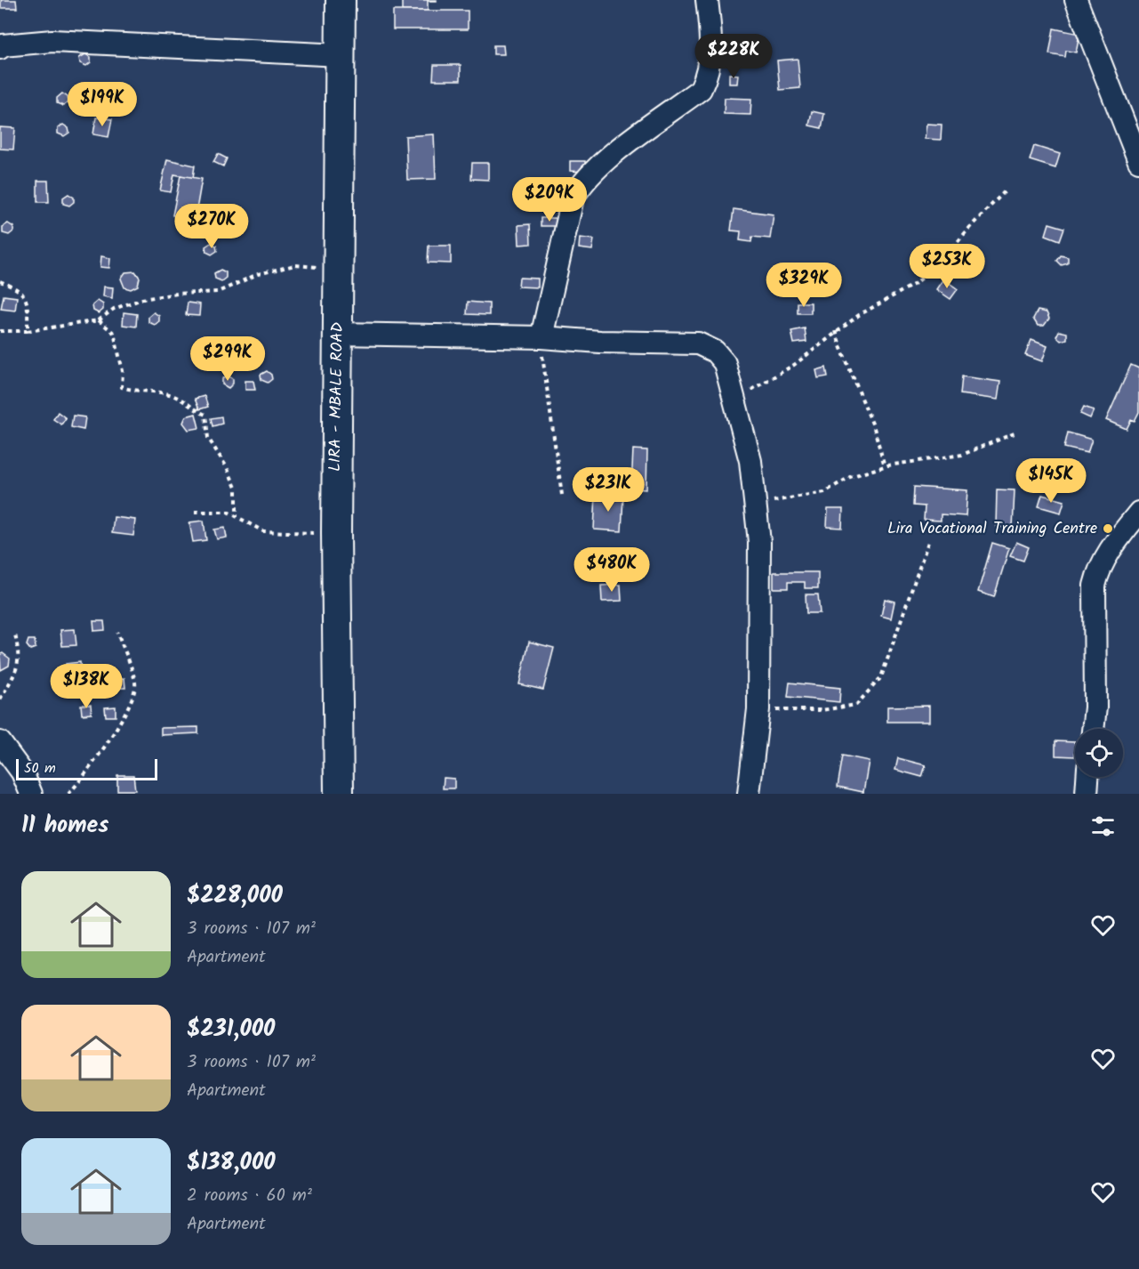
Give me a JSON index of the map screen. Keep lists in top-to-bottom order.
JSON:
{
  "streets": {
    "main road": ["LIRA - MBALE ROAD"]
  },
  "places": ["Lira Vocational Training Centre"],
  "scale_bar": "50 m",
  "page": {
    "price": [
      "$228K",
      "$199K",
      "$209K",
      "$270K",
      "$253K",
      "$329K",
      "$299K",
      "$145K",
      "$231K",
      "$480K",
      "$138K"
    ],
    "scale": "50 m",
    "heading": "11 homes",
    "list": [
      {
        "name": "$228,000",
        "note": "3 rooms · 107 m² · Apartment"
      },
      {
        "name": "$231,000",
        "note": "3 rooms · 107 m² · Apartment"
      },
      {
        "name": "$138,000",
        "note": "2 rooms · 60 m² · Apartment"
      }
    ]
  }
}
